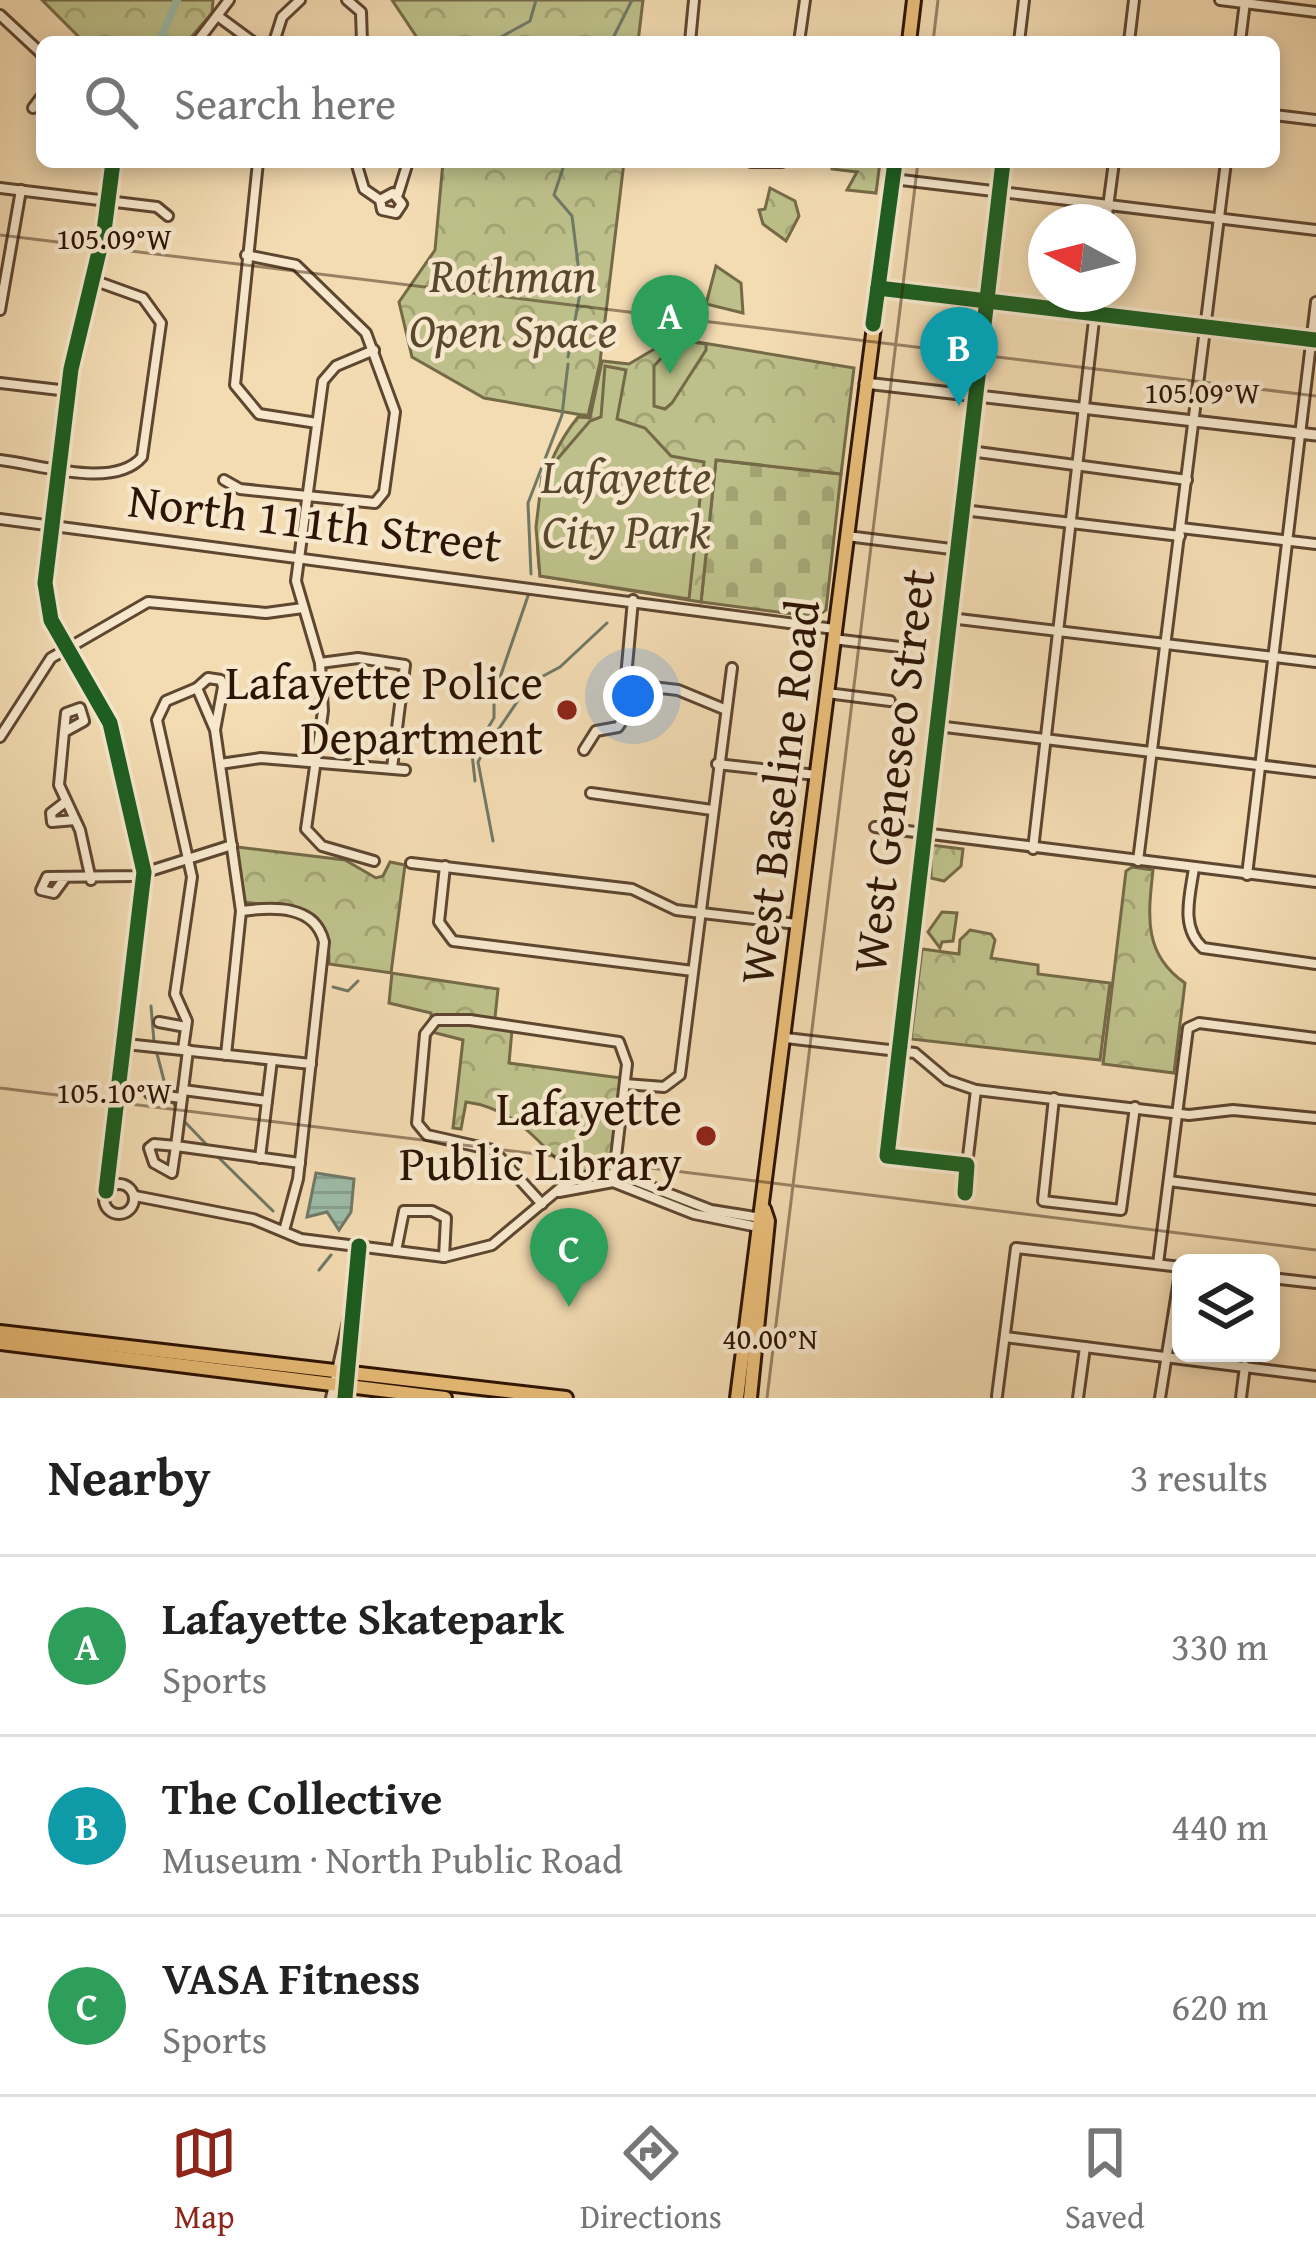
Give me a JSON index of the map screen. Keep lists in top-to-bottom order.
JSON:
{
  "streets": {
    "main road": ["West Baseline Road"],
    "street": ["North 111th Street", "West Geneseo Street"]
  },
  "crossings": [
    ["North 111th Street", "West Baseline Road"]
  ],
  "parks": ["Rothman Open Space", "Lafayette City Park"],
  "places": ["Lafayette Police Department", "Lafayette Public Library"],
  "north": "left",
  "page": {
    "search": "Search here",
    "pins": ["A", "B", "C"],
    "heading": ["Nearby", "3 results"],
    "list": [
      {
        "mark": "A",
        "name": "Lafayette Skatepark",
        "note": "Sports",
        "value": "330 m"
      },
      {
        "mark": "B",
        "name": "The Collective",
        "note": "Museum · North Public Road",
        "value": "440 m"
      },
      {
        "mark": "C",
        "name": "VASA Fitness",
        "note": "Sports",
        "value": "620 m"
      }
    ],
    "nav": ["Map", "Directions", "Saved"]
  },
  "coordinates": ["105.09°W", "105.10°W", "40.00°N"]
}
